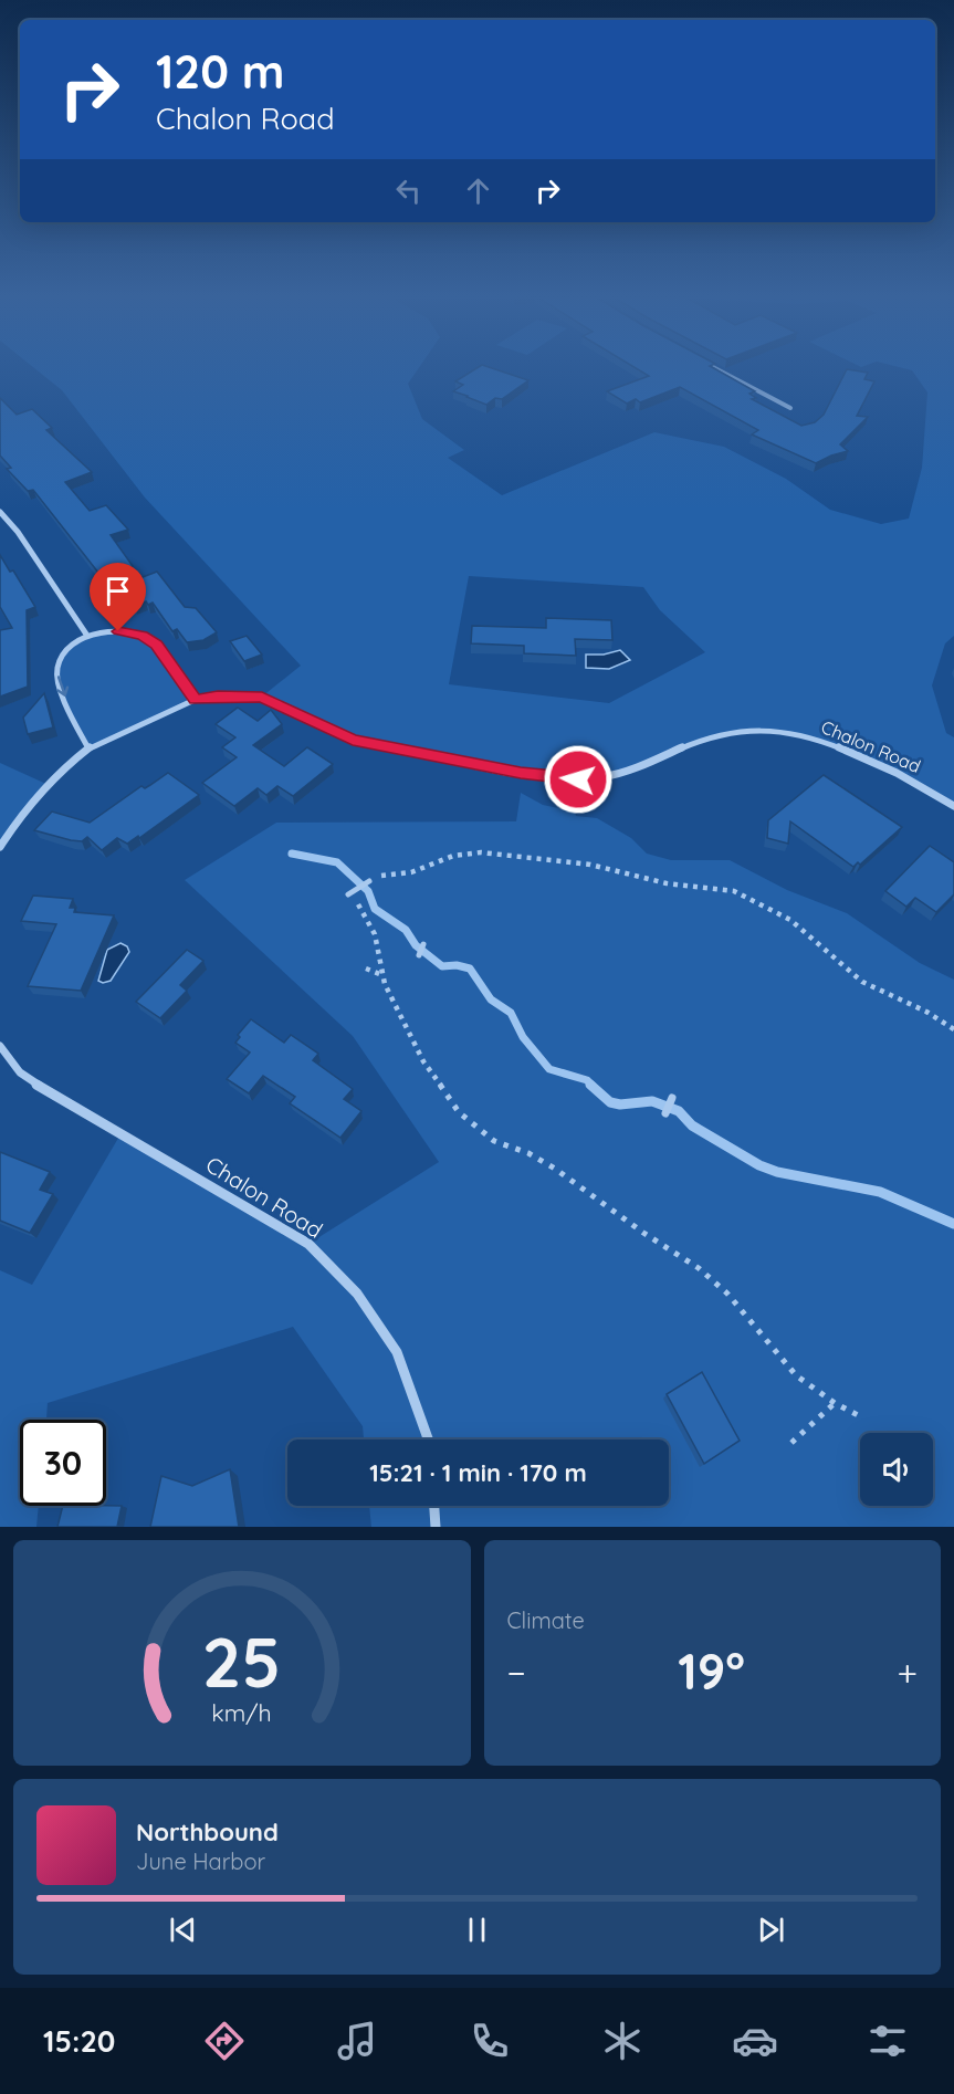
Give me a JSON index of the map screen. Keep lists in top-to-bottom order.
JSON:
{
  "streets": {
    "street": ["Chalon Road"]
  },
  "page": {
    "turn": ["120 m", "Chalon Road"],
    "limit": "30",
    "trip": "15:21 · 1 min · 170 m",
    "tile": "Climate",
    "heat": ["−", "19°", "+"],
    "song": ["Northbound", "June Harbor"],
    "tabs": "15:20",
    "gauge": ["25", "km/h"]
  }
}
